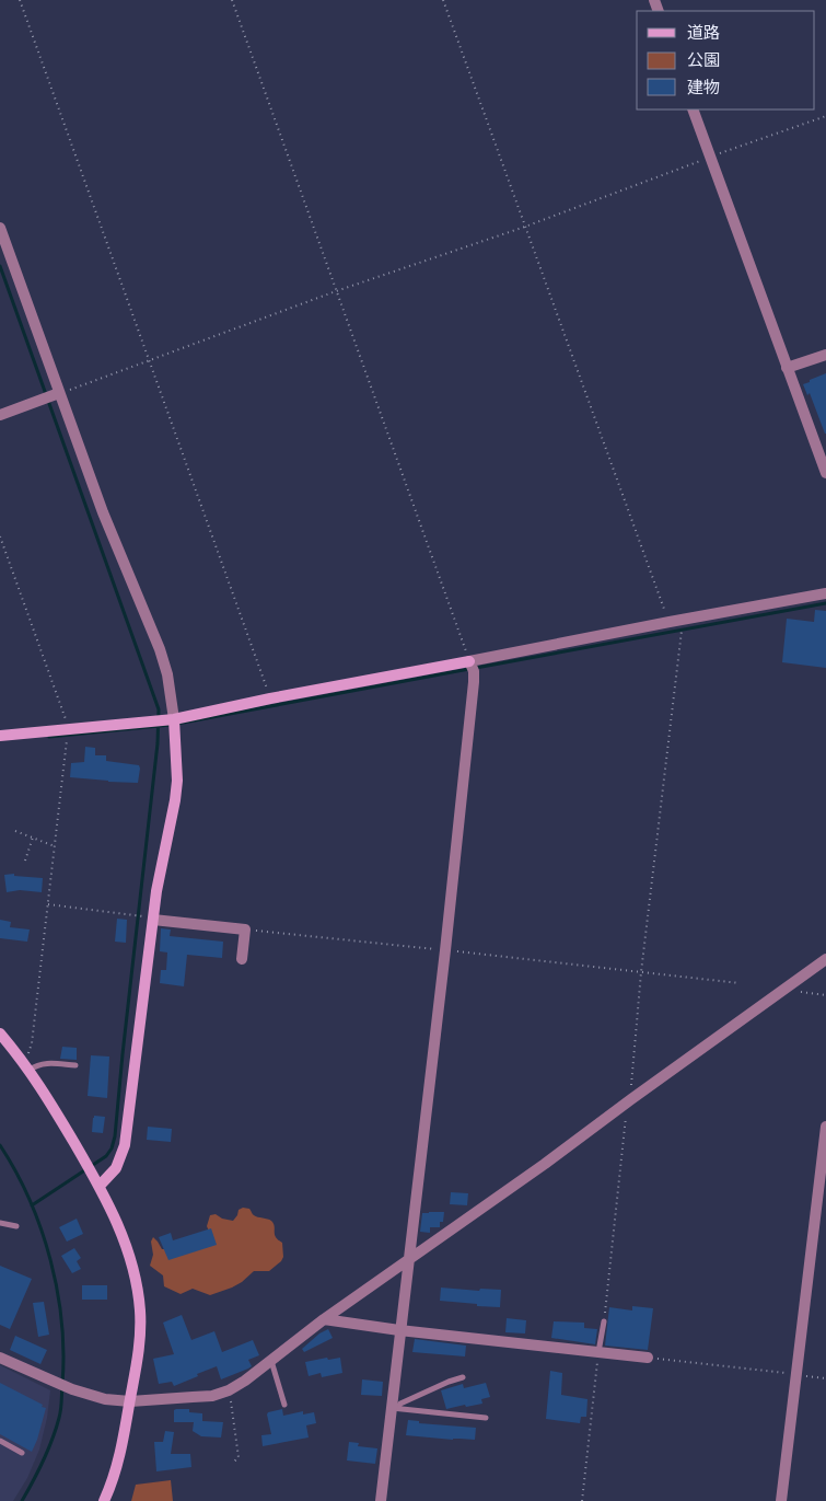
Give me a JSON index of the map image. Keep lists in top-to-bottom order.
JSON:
{
  "legend": ["道路", "公園", "建物"]
}
